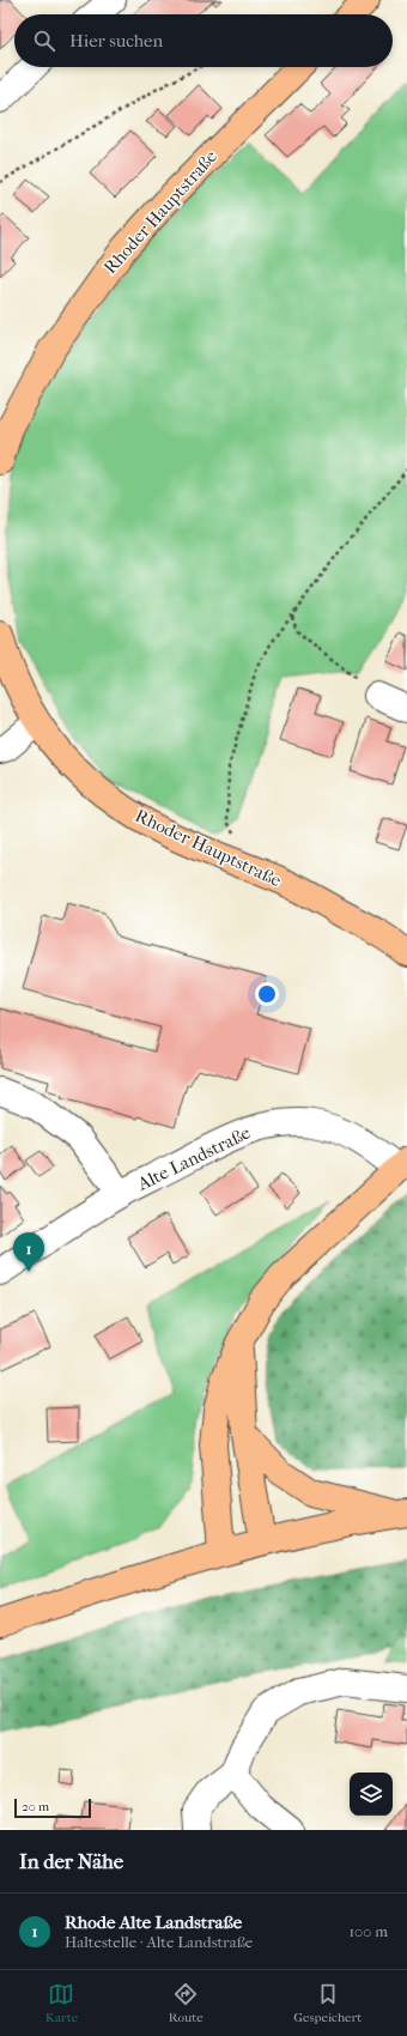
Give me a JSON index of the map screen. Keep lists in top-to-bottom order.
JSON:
{
  "streets": {
    "main road": ["Rhoder Hauptstraße"],
    "street": ["Alte Landstraße"]
  },
  "scale_bar": "20 m",
  "page": {
    "search": "Hier suchen",
    "pins": "1",
    "scale": "20 m",
    "heading": "In der Nähe",
    "list": [
      {
        "mark": "1",
        "name": "Rhode Alte Landstraße",
        "note": "Haltestelle · Alte Landstraße",
        "value": "100 m"
      }
    ],
    "nav": ["Karte", "Route", "Gespeichert"]
  }
}
